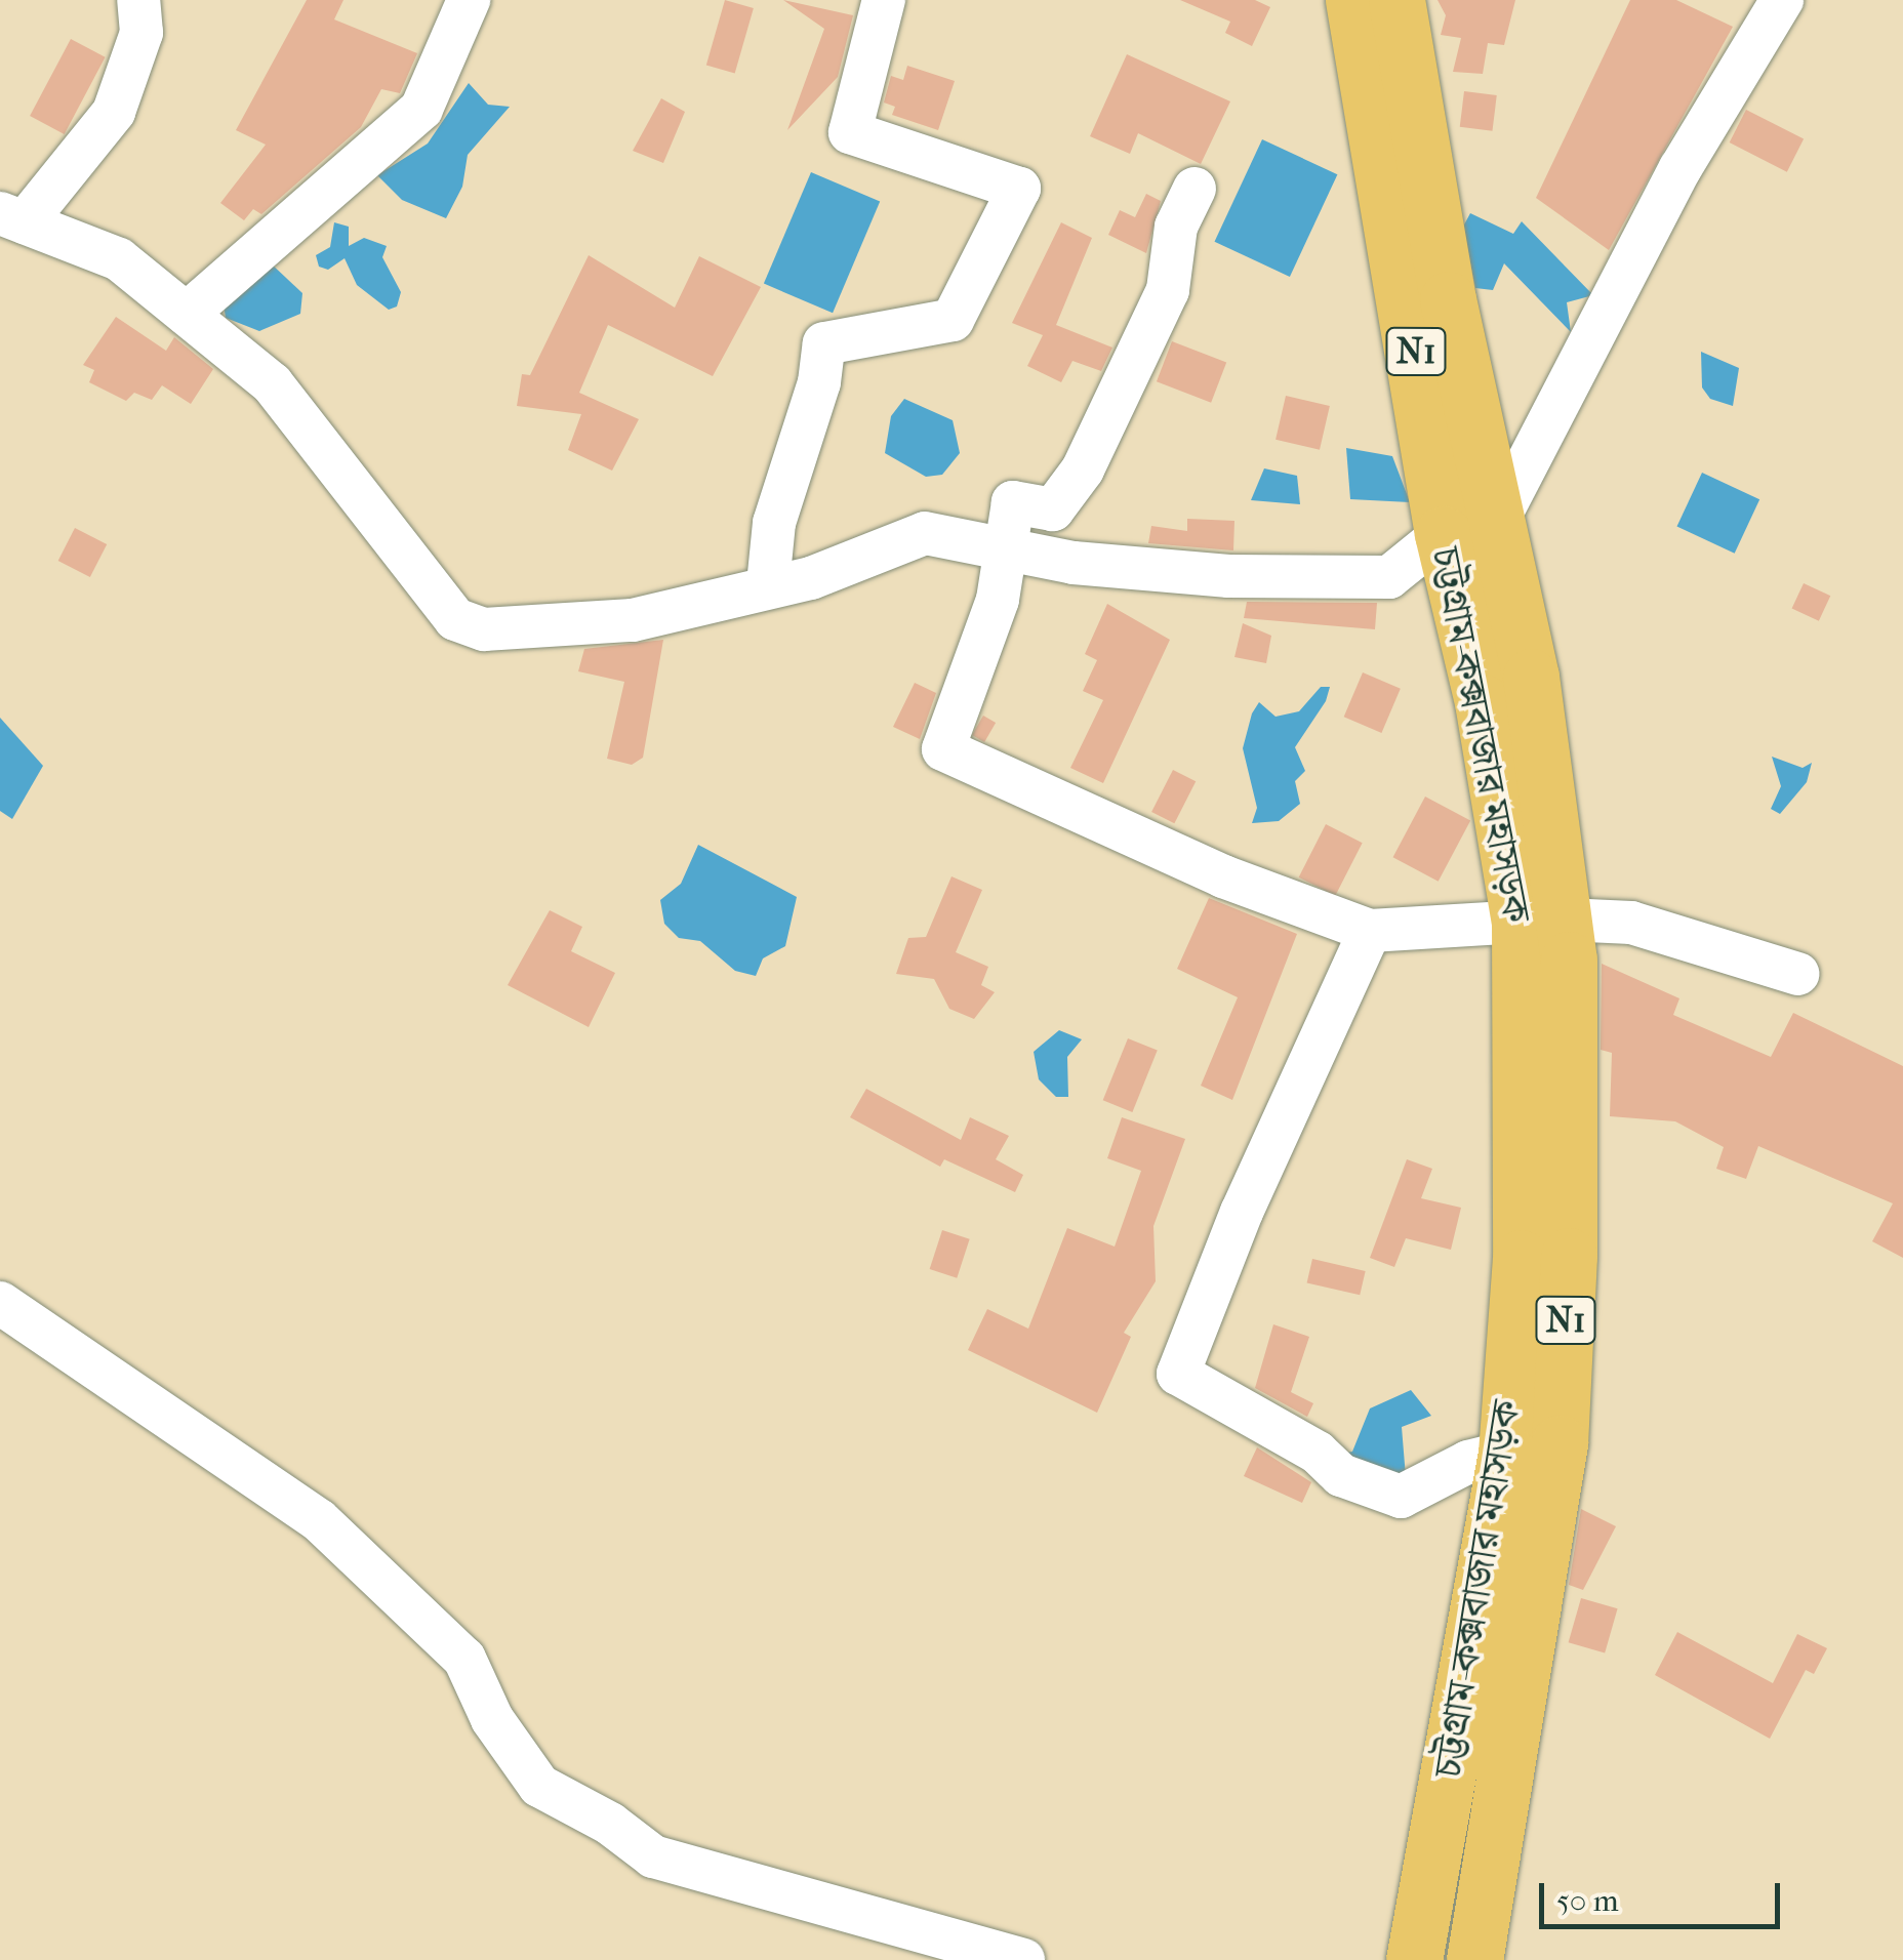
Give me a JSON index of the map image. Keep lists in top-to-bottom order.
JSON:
{
  "streets": {
    "highway": ["N1", "চট্টগ্রাম-কক্সবাজার মহাসড়ক"]
  },
  "scale_bar": "50 m"
}
